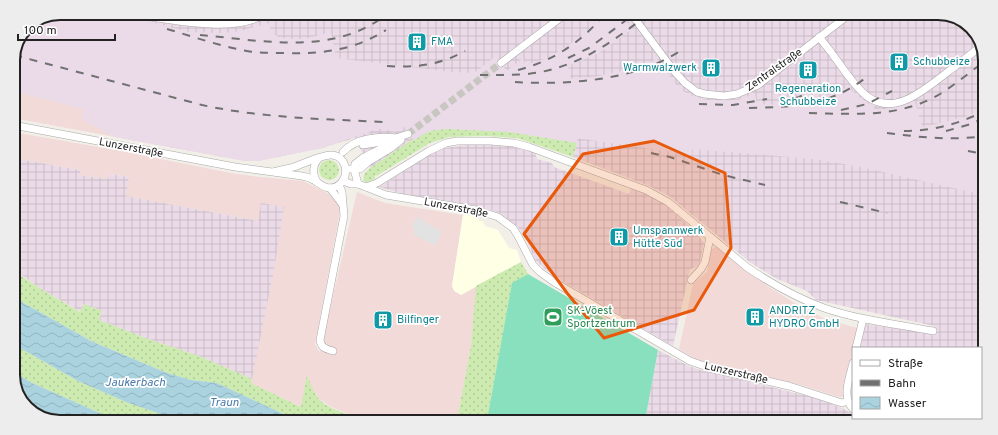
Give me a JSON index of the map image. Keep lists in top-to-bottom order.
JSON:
{
  "streets": {
    "street": ["Zentralstraße", "Lunzerstraße"]
  },
  "water": ["Jaukerbach", "Traun"],
  "places": {
    "building": [
      "FMA",
      "Schubbeize",
      "Warmwalzwerk",
      "Regeneration Schubbeize",
      "Umspannwerk Hütte Süd",
      "ANDRITZ HYDRO GmbH",
      "Bilfinger"
    ],
    "sports": ["SK-Vöest Sportzentrum"]
  },
  "legend": ["Straße", "Bahn", "Wasser"],
  "scale_bar": "100 m"
}
